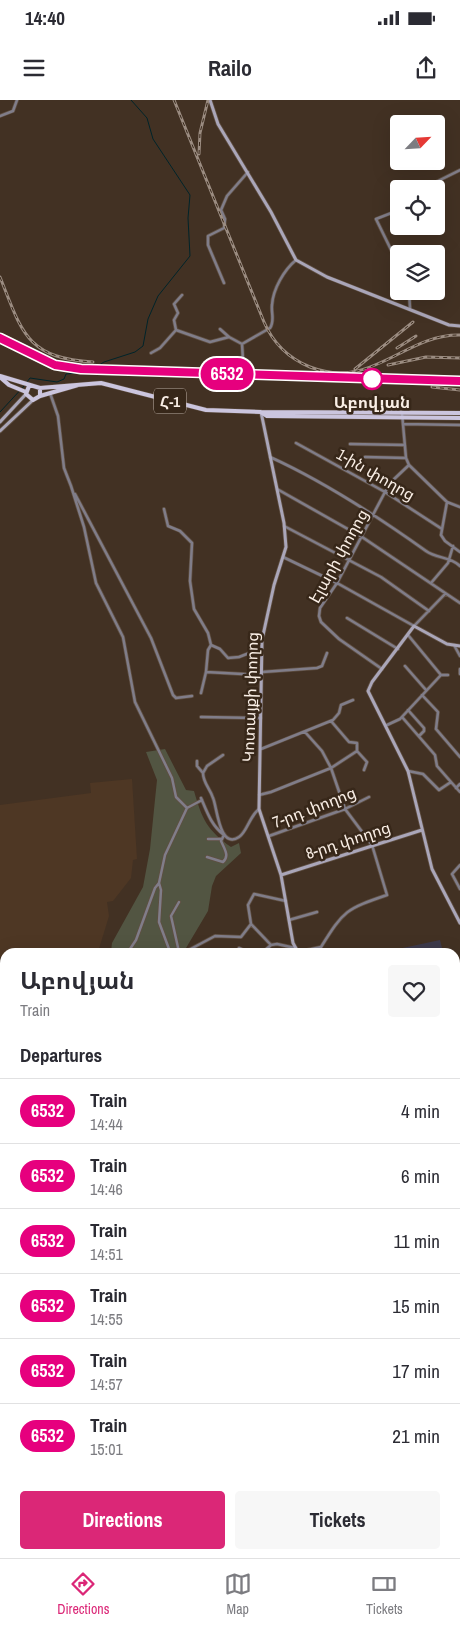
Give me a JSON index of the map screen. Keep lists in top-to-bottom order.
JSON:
{
  "streets": {
    "main road": ["Հ-1"],
    "street": [
      "1-ին փողոց",
      "Էլարի փողոց",
      "Կոտայքի փողոց",
      "7-րդ փողոց",
      "8-րդ փողոց"
    ]
  },
  "crossings": [
    ["Հ-1", "Կոտայքի փողոց"],
    ["1-ին փողոց", "Էլարի փողոց"],
    ["Կոտայքի փողոց", "7-րդ փողոց"],
    ["Կոտայքի փողոց", "8-րդ փողոց"]
  ],
  "places": ["Աբովյան"],
  "north": "top right",
  "page": {
    "status": "14:40",
    "header": "Railo",
    "on_map": "6532",
    "heading": [
      ["Աբովյան", "Train"],
      "Departures"
    ],
    "list": [
      {
        "mark": "6532",
        "name": "Train",
        "note": "14:44",
        "value": "4 min"
      },
      {
        "mark": "6532",
        "name": "Train",
        "note": "14:46",
        "value": "6 min"
      },
      {
        "mark": "6532",
        "name": "Train",
        "note": "14:51",
        "value": "11 min"
      },
      {
        "mark": "6532",
        "name": "Train",
        "note": "14:55",
        "value": "15 min"
      },
      {
        "mark": "6532",
        "name": "Train",
        "note": "14:57",
        "value": "17 min"
      },
      {
        "mark": "6532",
        "name": "Train",
        "note": "15:01",
        "value": "21 min"
      }
    ],
    "buttons": ["Directions", "Tickets"],
    "tabs": ["Directions", "Map", "Tickets"]
  }
}
